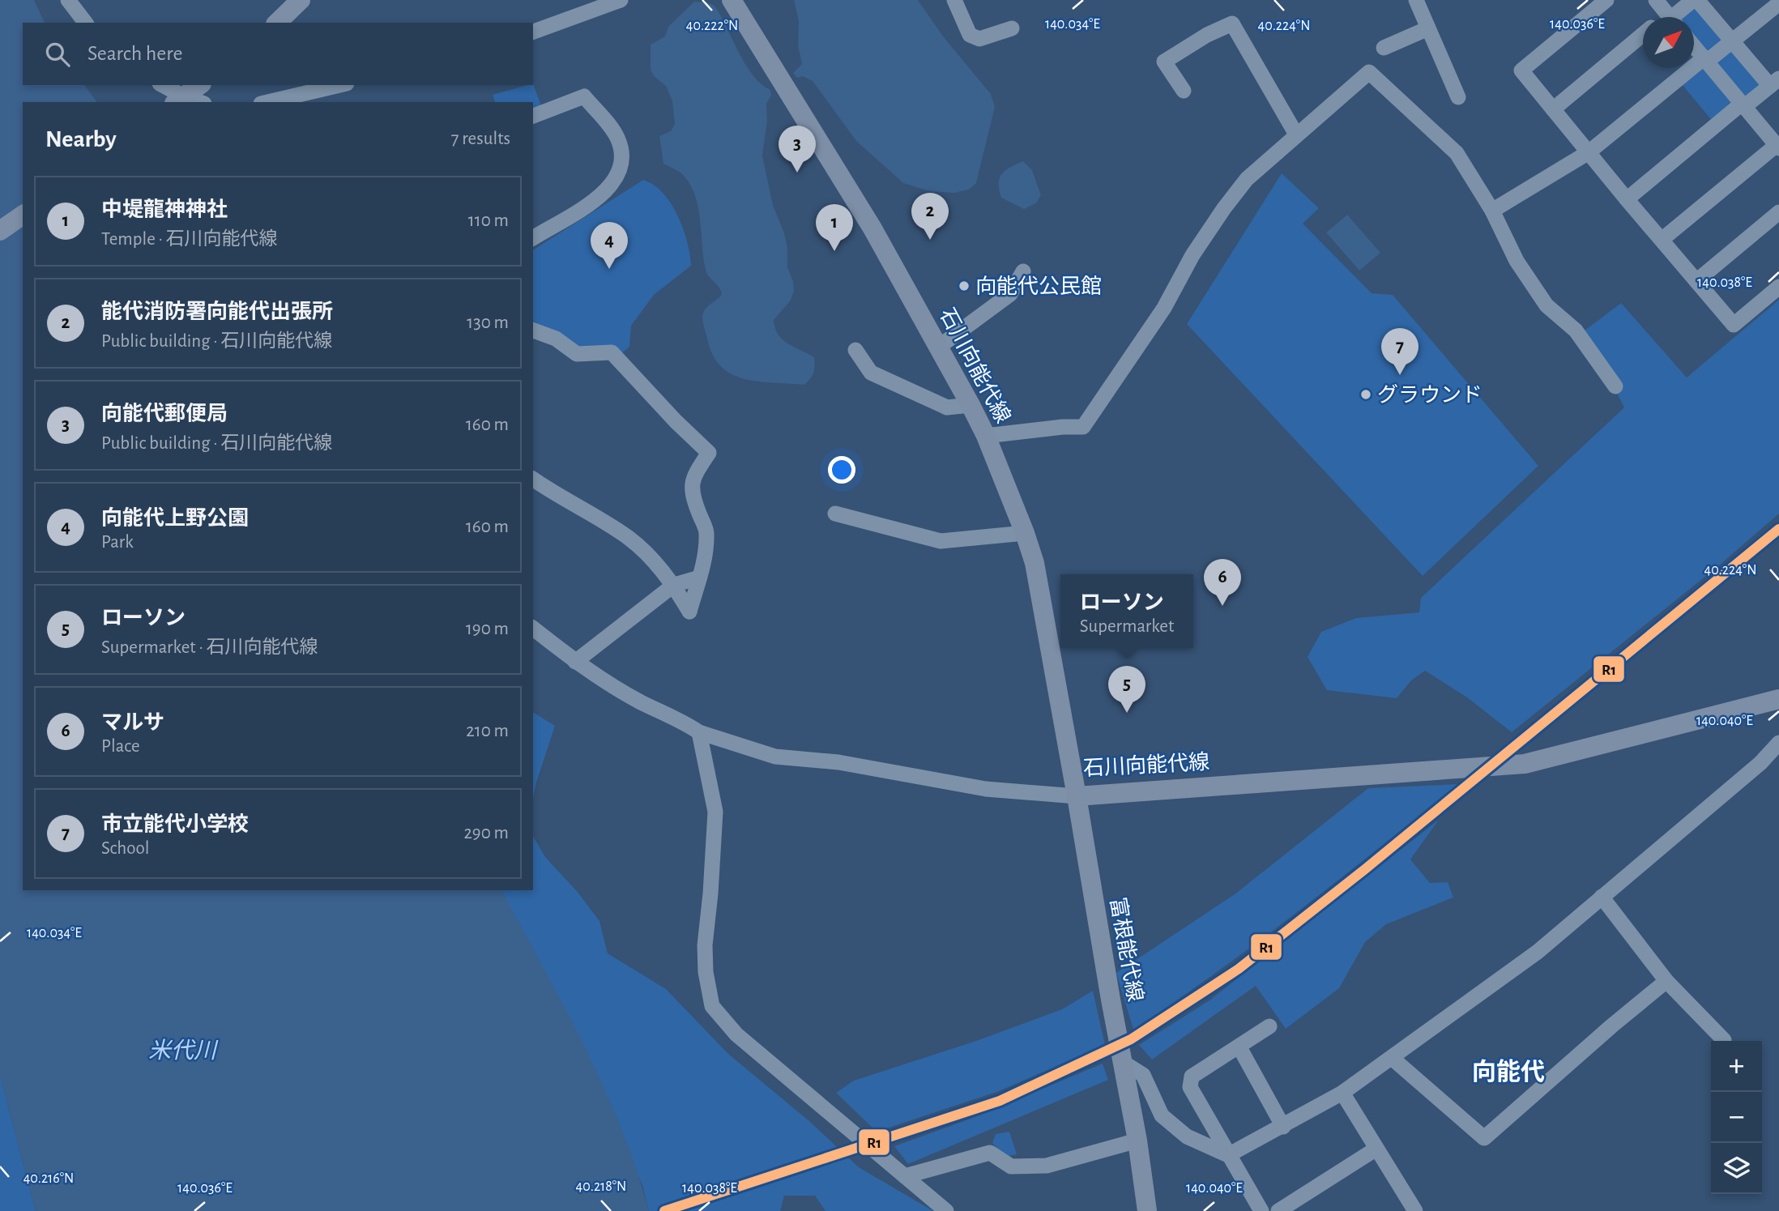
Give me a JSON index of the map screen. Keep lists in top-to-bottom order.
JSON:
{
  "streets": {
    "main road": ["石川向能代線", "富根能代線"]
  },
  "crossings": [
    ["石川向能代線", "富根能代線"]
  ],
  "districts": ["向能代"],
  "water": ["米代川"],
  "places": ["向能代公民館", "グラウンド"],
  "lines": ["transit line R1"],
  "north": "top right",
  "page": {
    "search": "Search here",
    "heading": ["Nearby", "7 results"],
    "pins": [
      "3",
      "2",
      "1",
      "4",
      "7",
      "6",
      "5"
    ],
    "list": [
      {
        "mark": "1",
        "name": "中堤龍神神社",
        "note": "Temple · 石川向能代線",
        "value": "110 m"
      },
      {
        "mark": "2",
        "name": "能代消防署向能代出張所",
        "note": "Public building · 石川向能代線",
        "value": "130 m"
      },
      {
        "mark": "3",
        "name": "向能代郵便局",
        "note": "Public building · 石川向能代線",
        "value": "160 m"
      },
      {
        "mark": "4",
        "name": "向能代上野公園",
        "note": "Park",
        "value": "160 m"
      },
      {
        "mark": "5",
        "name": "ローソン",
        "note": "Supermarket · 石川向能代線",
        "value": "190 m"
      },
      {
        "mark": "6",
        "name": "マルサ",
        "note": "Place",
        "value": "210 m"
      },
      {
        "mark": "7",
        "name": "市立能代小学校",
        "note": "School",
        "value": "290 m"
      }
    ],
    "popup": ["ローソン", "Supermarket"],
    "map_buttons": ["+", "−"]
  },
  "coordinates": [
    "140.034°E",
    "140.036°E",
    "40.222°N",
    "40.224°N",
    "140.038°E",
    "140.040°E",
    "40.216°N",
    "40.218°N"
  ]
}
